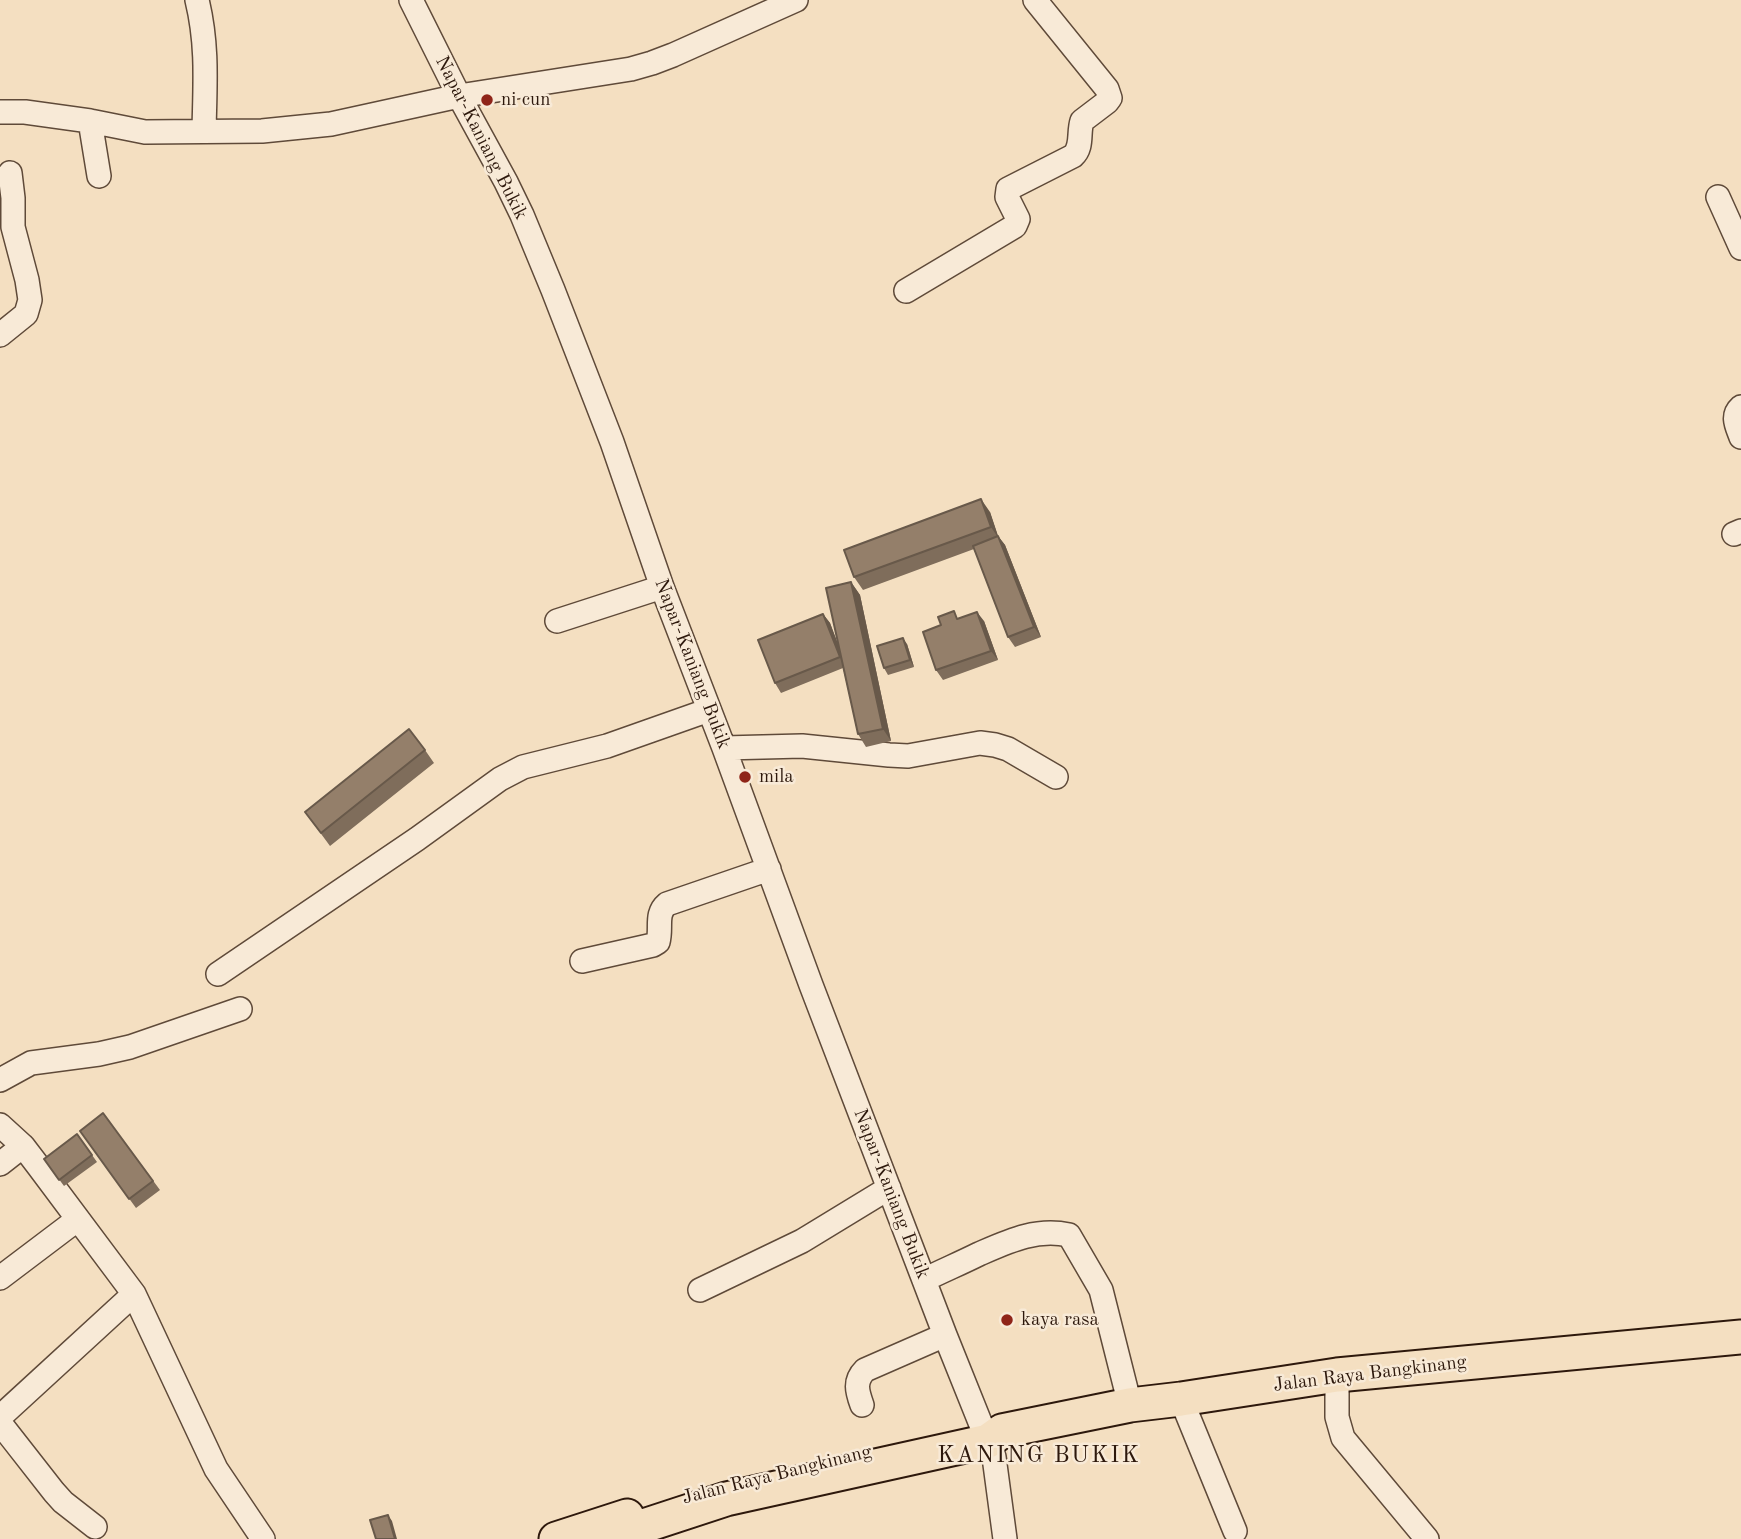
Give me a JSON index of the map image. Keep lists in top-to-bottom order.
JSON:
{
  "streets": {
    "highway": ["Jalan Raya Bangkinang"],
    "street": ["Napar-Kaniang Bukik"]
  },
  "crossings": [
    ["Napar-Kaniang Bukik", "Jalan Raya Bangkinang"]
  ],
  "districts": ["KANING BUKIK"],
  "places": ["ni cun", "mila", "kaya rasa"]
}
